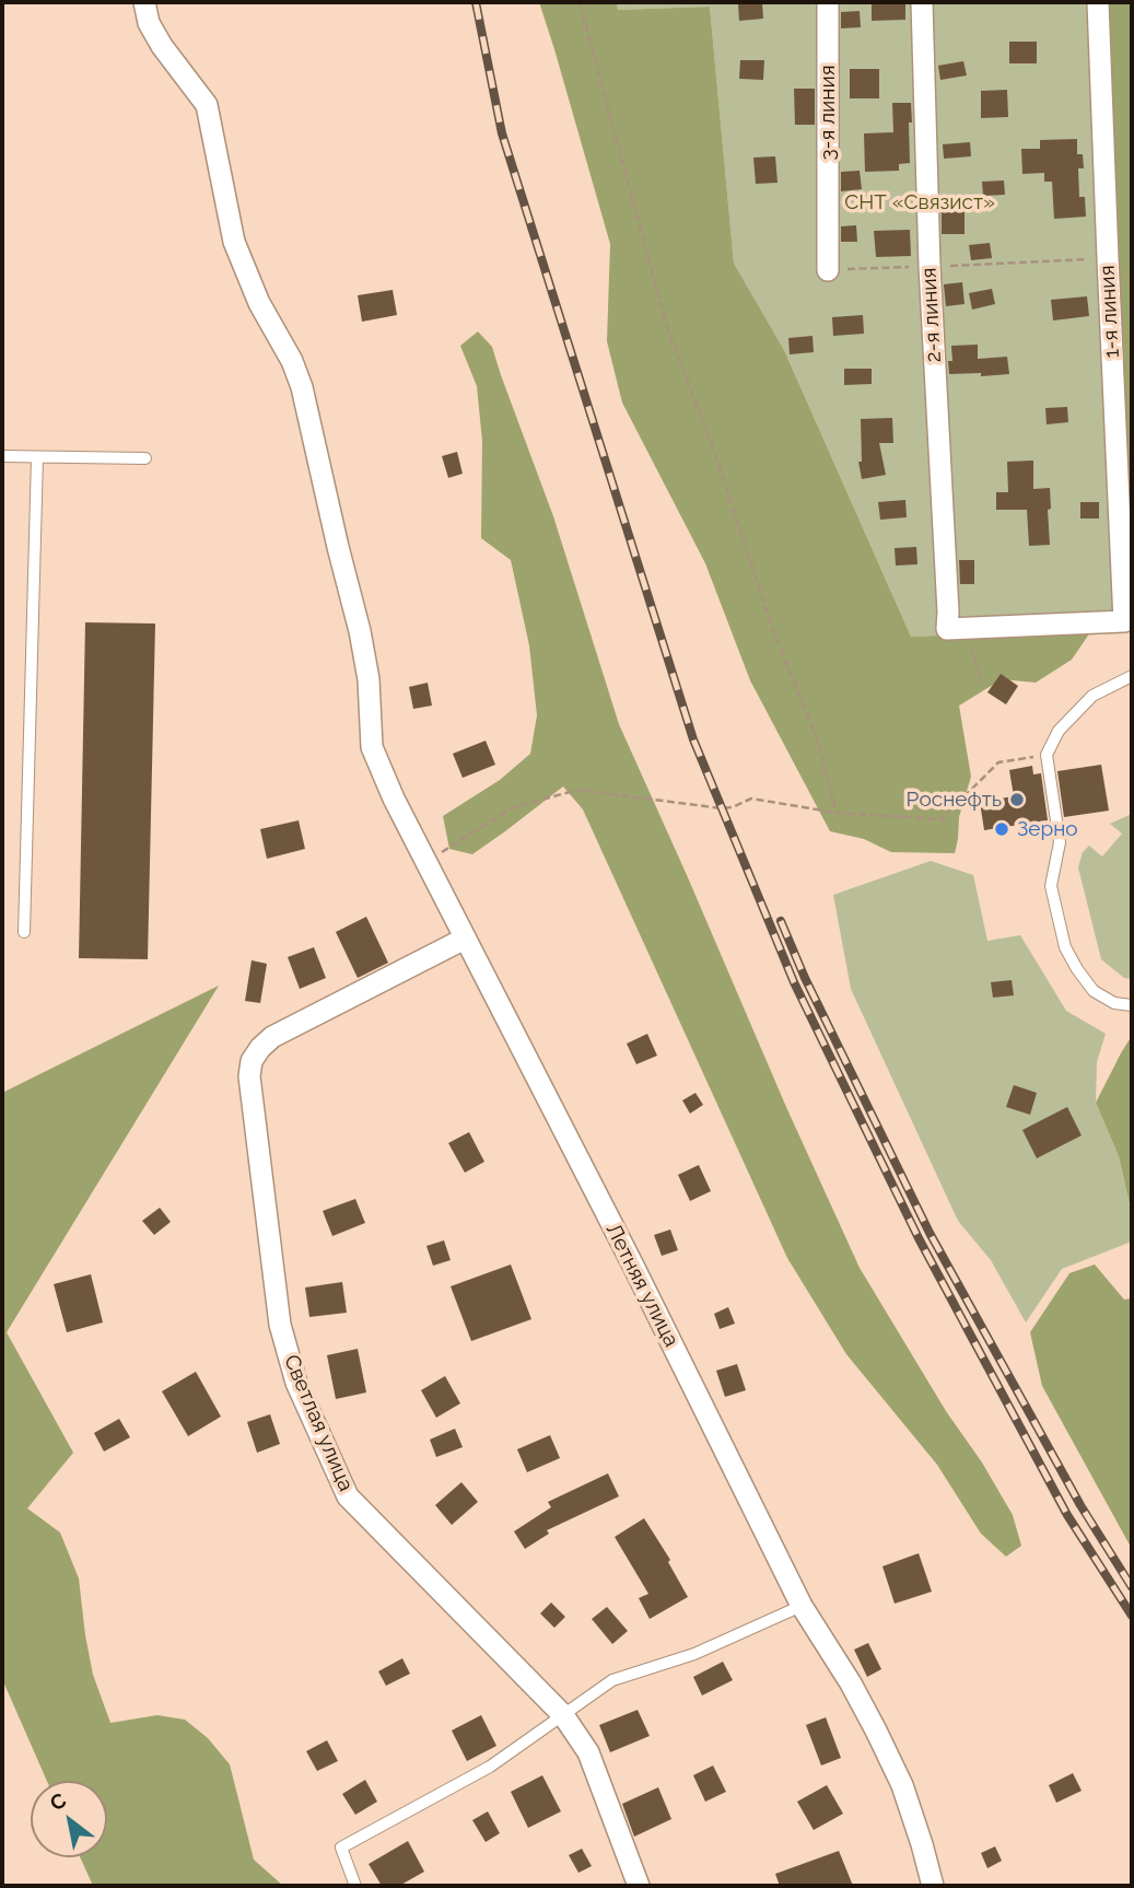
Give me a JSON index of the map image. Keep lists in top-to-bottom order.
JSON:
{
  "streets": {
    "street": [
      "3-я линия",
      "1-я линия",
      "2-я линия",
      "Летняя улица",
      "Светлая улица"
    ]
  },
  "crossings": [
    ["1-я линия", "2-я линия"],
    ["Летняя улица", "Светлая улица"]
  ],
  "parks": ["СНТ «Связист»"],
  "places": ["Роснефть", "Зерно"],
  "north": "top left"
}
